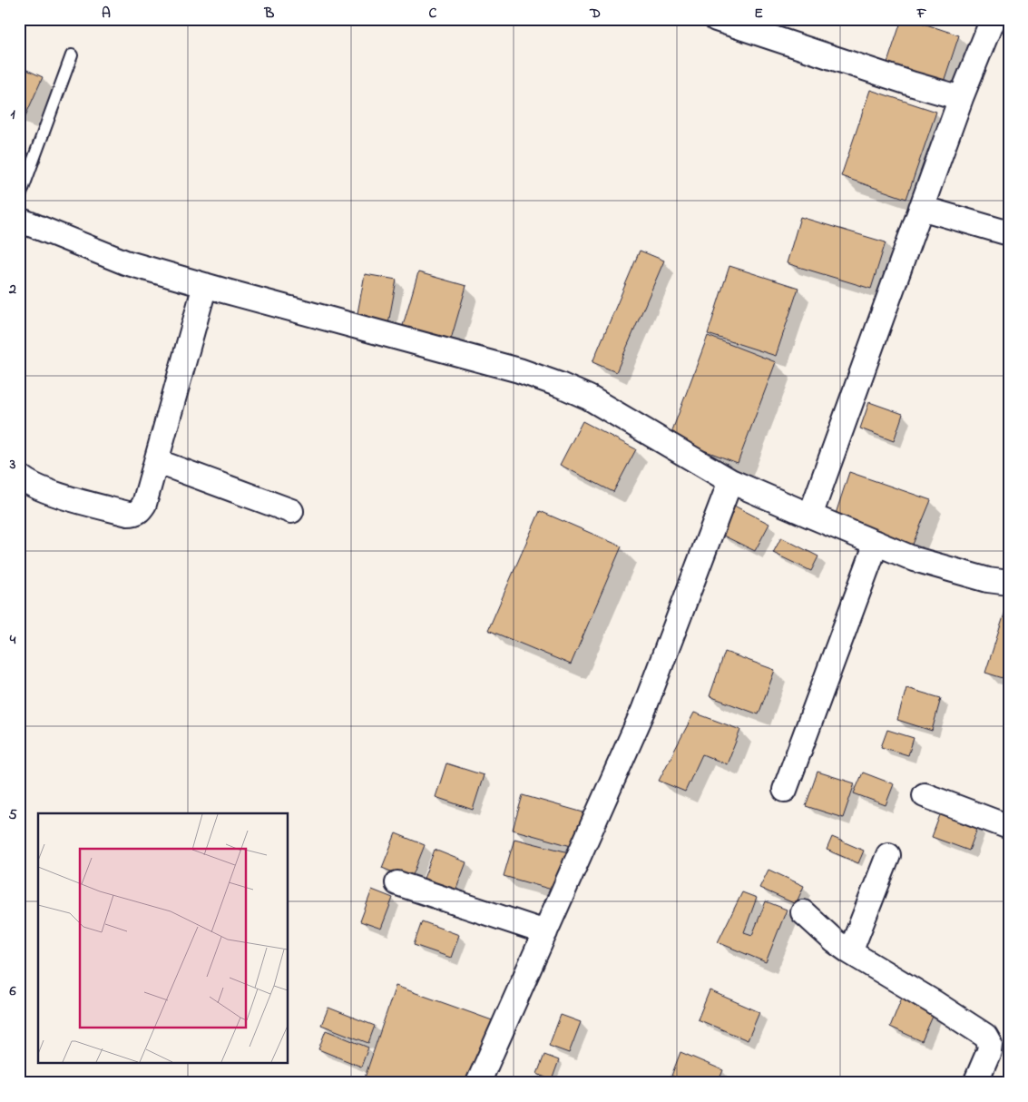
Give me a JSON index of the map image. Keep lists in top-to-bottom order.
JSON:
{
  "grid": {
    "columns": [
      "A",
      "B",
      "C",
      "D",
      "E",
      "F"
    ],
    "rows": [
      "1",
      "2",
      "3",
      "4",
      "5",
      "6"
    ]
  }
}
